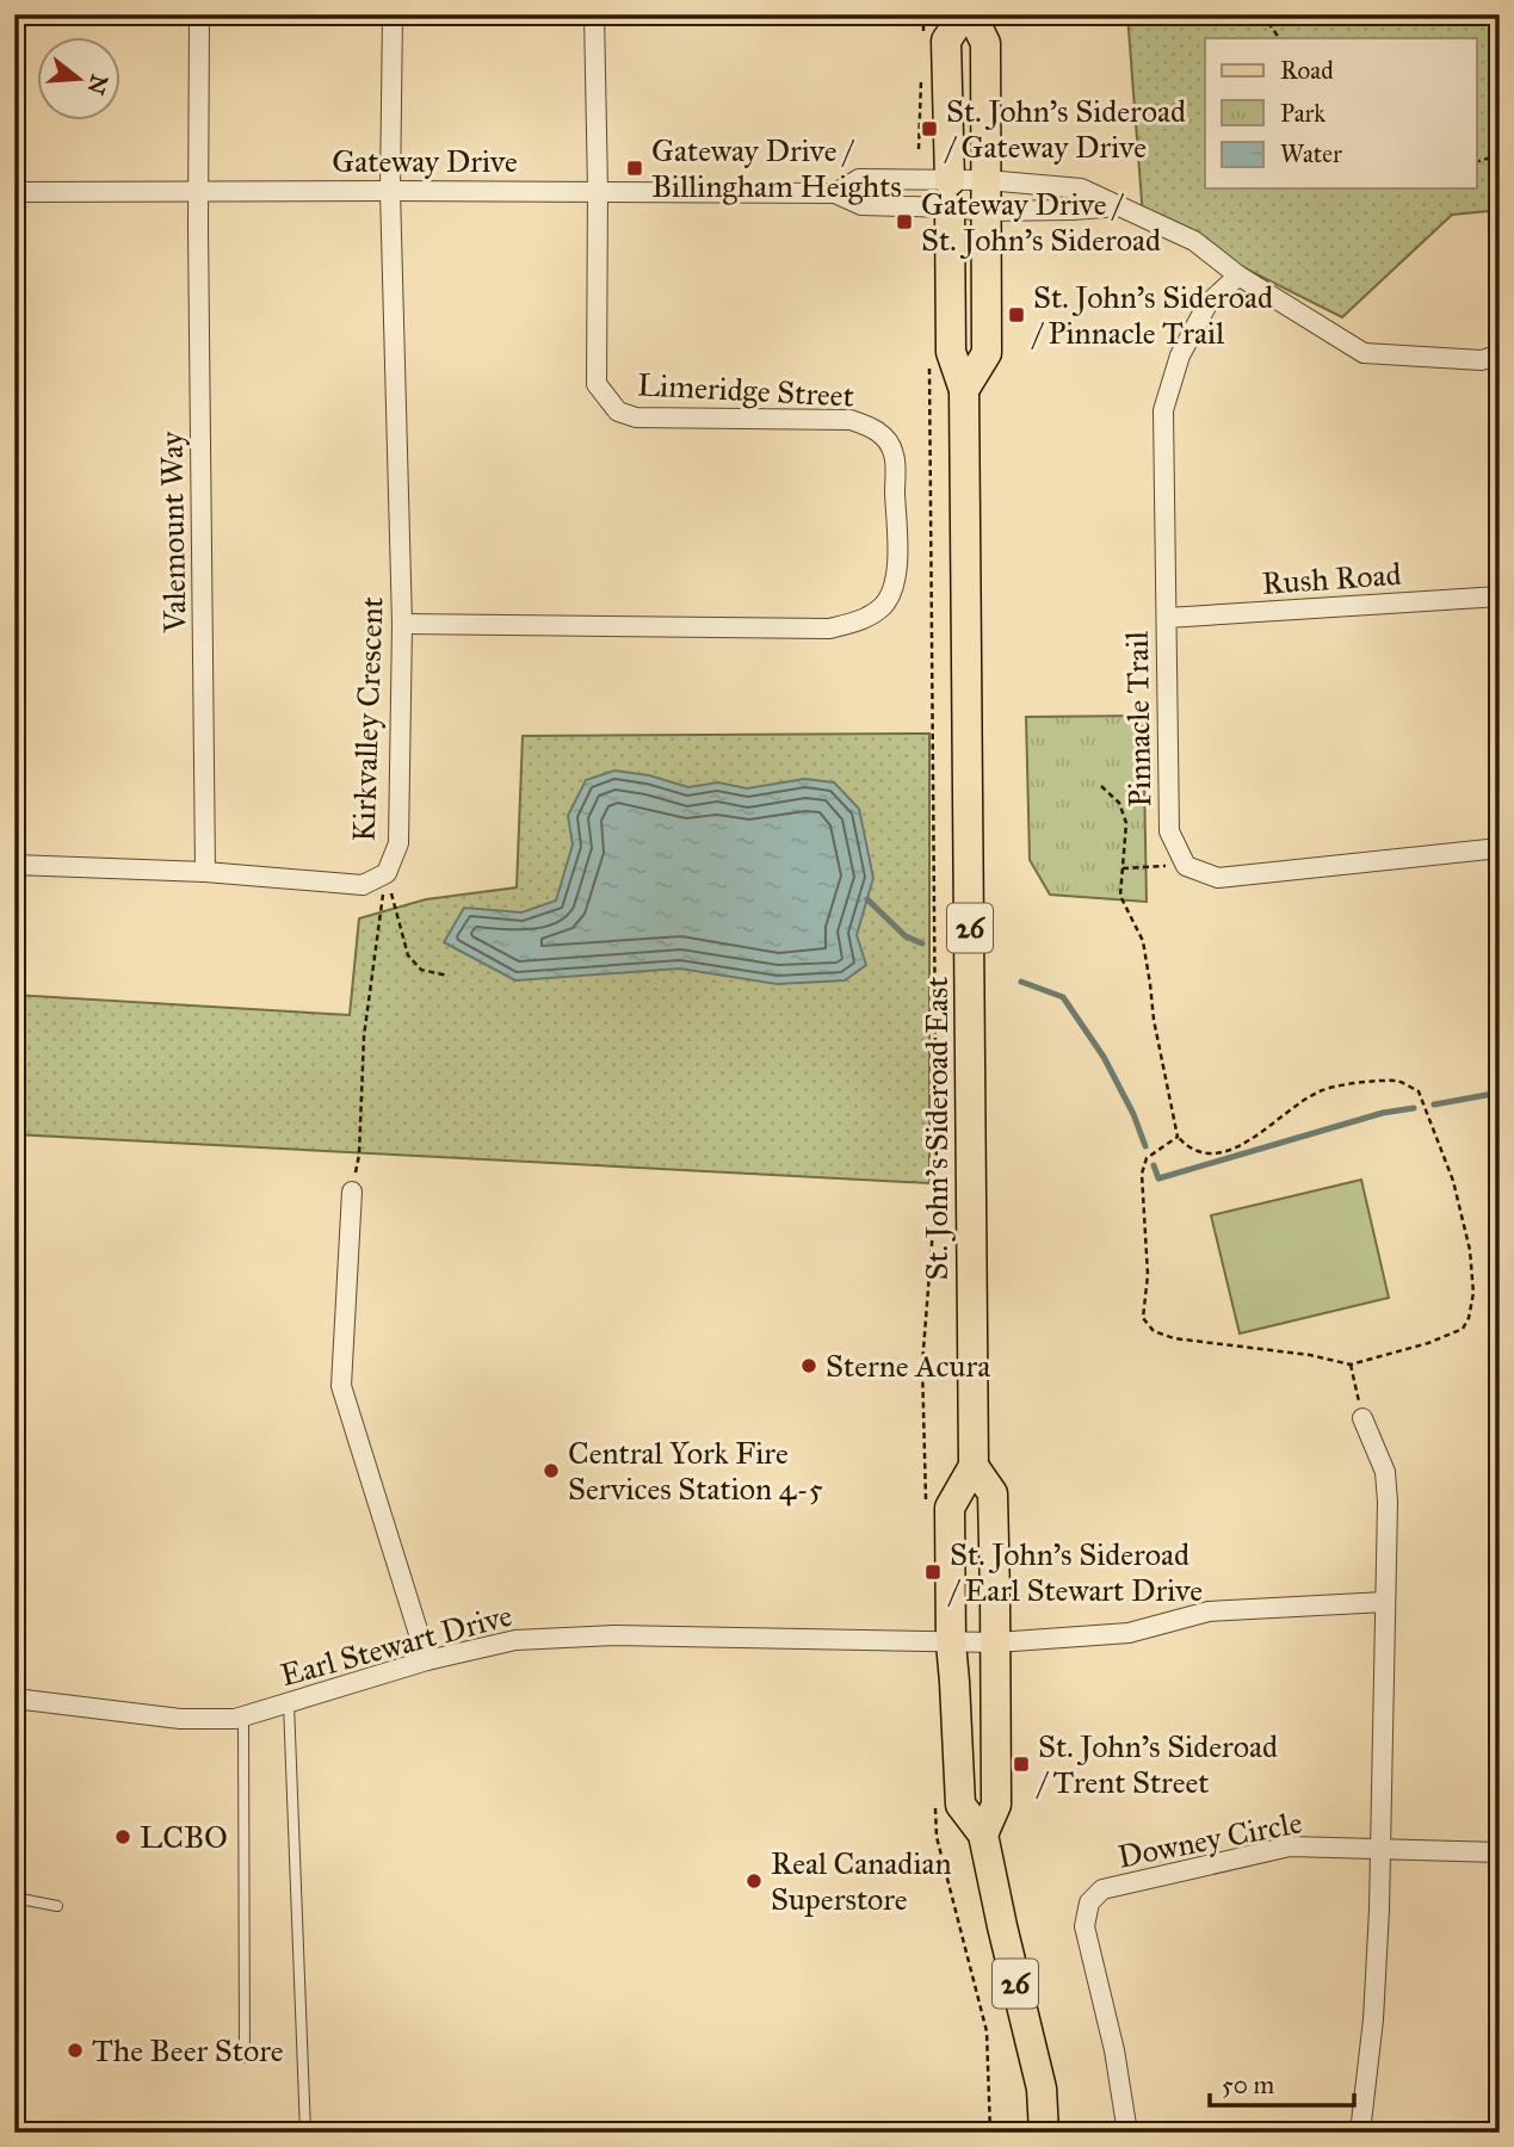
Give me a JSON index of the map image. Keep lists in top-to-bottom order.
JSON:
{
  "streets": {
    "main road": ["26", "St. John's Sideroad East"],
    "street": [
      "Gateway Drive",
      "Limeridge Street",
      "Valemount Way",
      "Rush Road",
      "Kirkvalley Crescent",
      "Pinnacle Trail",
      "Earl Stewart Drive",
      "Downey Circle"
    ]
  },
  "crossings": [
    ["Gateway Drive", "Limeridge Street"],
    ["Gateway Drive", "Valemount Way"],
    ["Gateway Drive", "Kirkvalley Crescent"],
    ["Gateway Drive", "St. John's Sideroad East"],
    ["Limeridge Street", "Kirkvalley Crescent"],
    ["Valemount Way", "Kirkvalley Crescent"],
    ["Rush Road", "Pinnacle Trail"],
    ["St. John's Sideroad East", "Earl Stewart Drive"]
  ],
  "places": {
    "transit": [
      "St. John's Sideroad / Gateway Drive",
      "Gateway Drive / Billingham Heights",
      "Gateway Drive / St. John's Sideroad",
      "St. John's Sideroad / Pinnacle Trail",
      "St. John's Sideroad / Earl Stewart Drive",
      "St. John's Sideroad / Trent Street"
    ],
    "other": [
      "Sterne Acura",
      "Central York Fire Services Station 4-5",
      "LCBO",
      "Real Canadian Superstore",
      "The Beer Store"
    ]
  },
  "legend": ["Road", "Park", "Water"],
  "scale_bar": "50 m",
  "north": "right"
}
